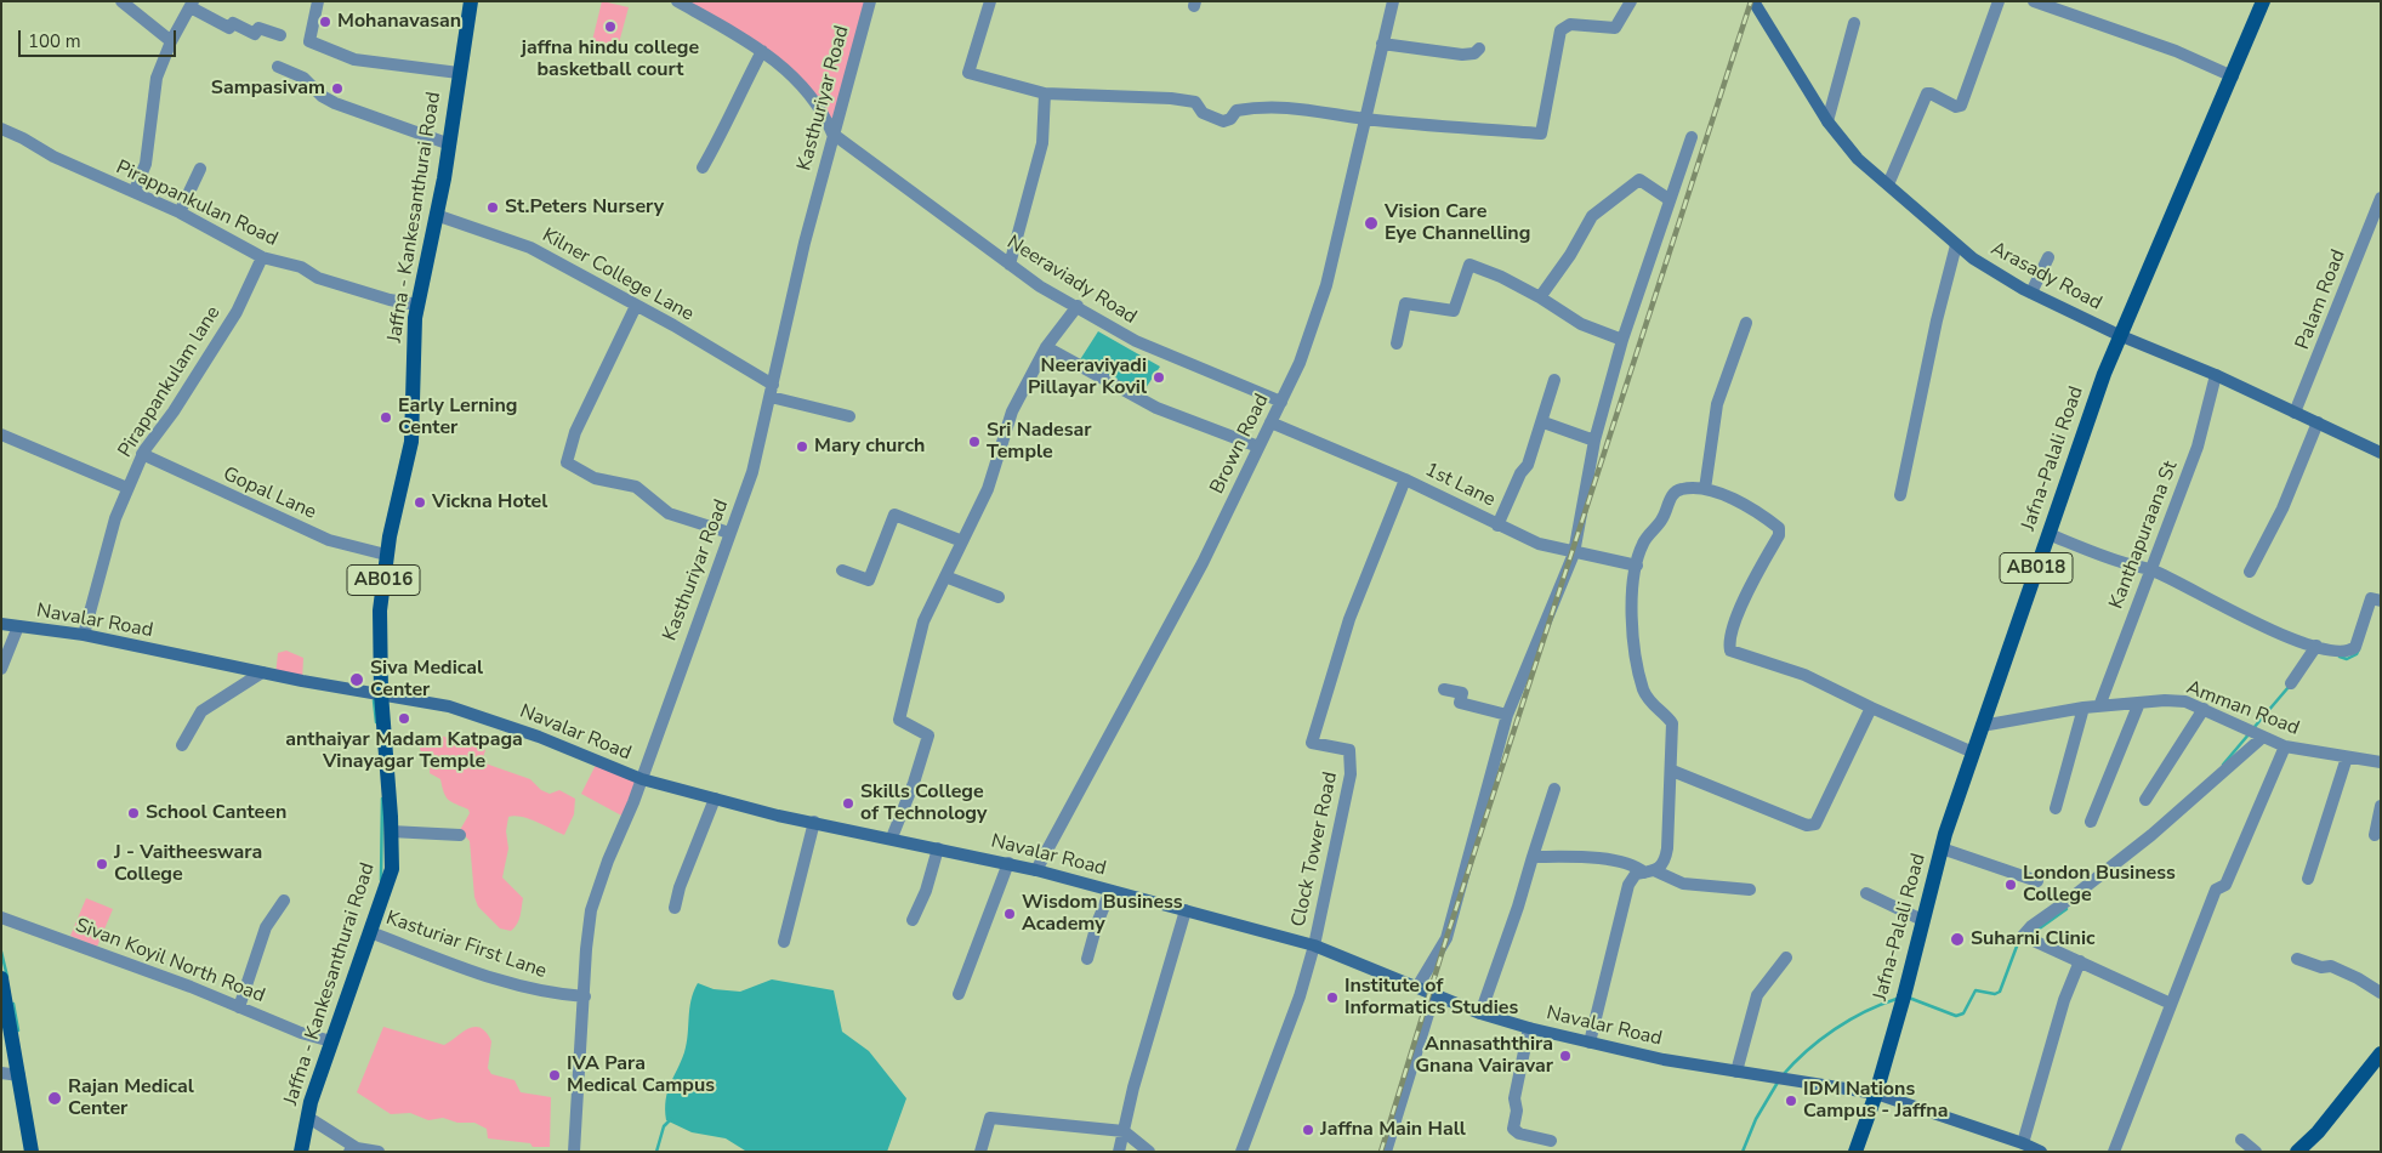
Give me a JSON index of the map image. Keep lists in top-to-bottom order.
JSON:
{
  "streets": {
    "main road": [
      "Jaffna - Kankesanthurai Road",
      "Jafna-Palali Road",
      "AB018",
      "AB016"
    ],
    "street": [
      "Kasthuriyar Road",
      "Pirappankulan Road",
      "Kilner College Lane",
      "Arasady Road",
      "Neeraviady Road",
      "Palam Road",
      "Pirappankulam lane",
      "Brown Road",
      "1st Lane",
      "Gopal Lane",
      "Kanthapuraana St",
      "Navalar Road",
      "Amman Road",
      "Clock Tower Road",
      "Kasturiar First Lane",
      "Sivan Koyil North Road"
    ]
  },
  "crossings": [
    ["Kasthuriyar Road", "Kilner College Lane"],
    ["Kasthuriyar Road", "Neeraviady Road"],
    ["Kasthuriyar Road", "Navalar Road"],
    ["Kasthuriyar Road", "Kasturiar First Lane"],
    ["Pirappankulan Road", "Jaffna - Kankesanthurai Road"],
    ["Pirappankulan Road", "Pirappankulam lane"],
    ["Jaffna - Kankesanthurai Road", "Kilner College Lane"],
    ["Jaffna - Kankesanthurai Road", "Gopal Lane"],
    ["Jaffna - Kankesanthurai Road", "Navalar Road"],
    ["Jaffna - Kankesanthurai Road", "Kasturiar First Lane"],
    ["Jaffna - Kankesanthurai Road", "Sivan Koyil North Road"],
    ["Arasady Road", "Palam Road"],
    ["Arasady Road", "Jafna-Palali Road"],
    ["Arasady Road", "Kanthapuraana St"],
    ["Neeraviady Road", "Brown Road"],
    ["Pirappankulam lane", "Gopal Lane"],
    ["Pirappankulam lane", "Navalar Road"],
    ["Brown Road", "1st Lane"],
    ["Brown Road", "Navalar Road"],
    ["Jafna-Palali Road", "Navalar Road"],
    ["Jafna-Palali Road", "Amman Road"],
    ["1st Lane", "Clock Tower Road"],
    ["Kanthapuraana St", "Amman Road"],
    ["Navalar Road", "Clock Tower Road"]
  ],
  "places": [
    "Mohanavasan",
    "jaffna hindu college basketball court",
    "Sampasivam",
    "St.Peters Nursery",
    "Vision Care Eye Channelling",
    "Neeraviyadi Pillayar Kovil",
    "Early Lerning Center",
    "Sri Nadesar Temple",
    "Mary church",
    "Vickna Hotel",
    "Siva Medical Center",
    "anthaiyar Madam Katpaga Vinayagar Temple",
    "Skills College of Technology",
    "School Canteen",
    "J - Vaitheeswara College",
    "London Business College",
    "Wisdom Business Academy",
    "Suharni Clinic",
    "Institute of Informatics Studies",
    "Annasaththira Gnana Vairavar",
    "IVA Para Medical Campus",
    "Rajan Medical Center",
    "IDM Nations Campus - Jaffna",
    "Jaffna Main Hall"
  ],
  "scale_bar": "100 m"
}
